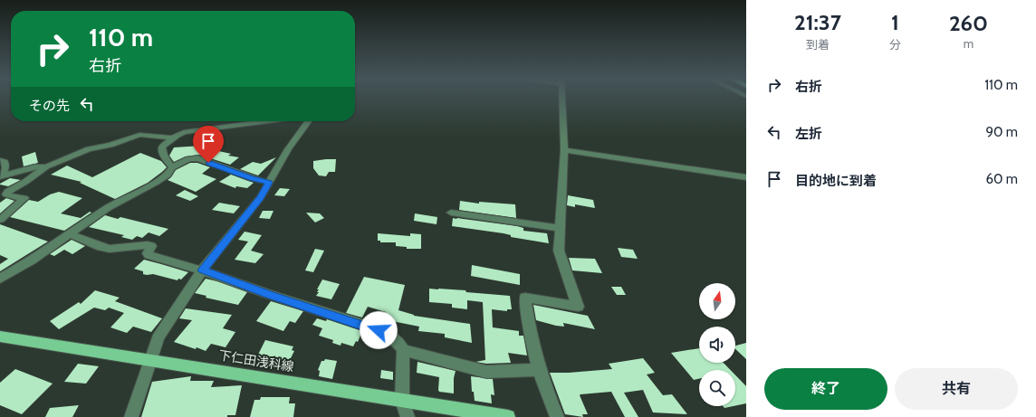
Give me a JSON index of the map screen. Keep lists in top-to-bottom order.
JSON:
{
  "streets": {
    "main road": ["下仁田浅科線"]
  },
  "north": "top",
  "page": {
    "eta": [
      "21:37",
      "到着",
      "1",
      "分",
      "260",
      "m"
    ],
    "turn": ["110 m", "右折"],
    "list": [
      {
        "name": "右折",
        "value": "110 m"
      },
      {
        "name": "左折",
        "value": "90 m"
      },
      {
        "name": "目的地に到着",
        "value": "60 m"
      }
    ],
    "then": "その先",
    "buttons": ["終了", "共有"]
  }
}
